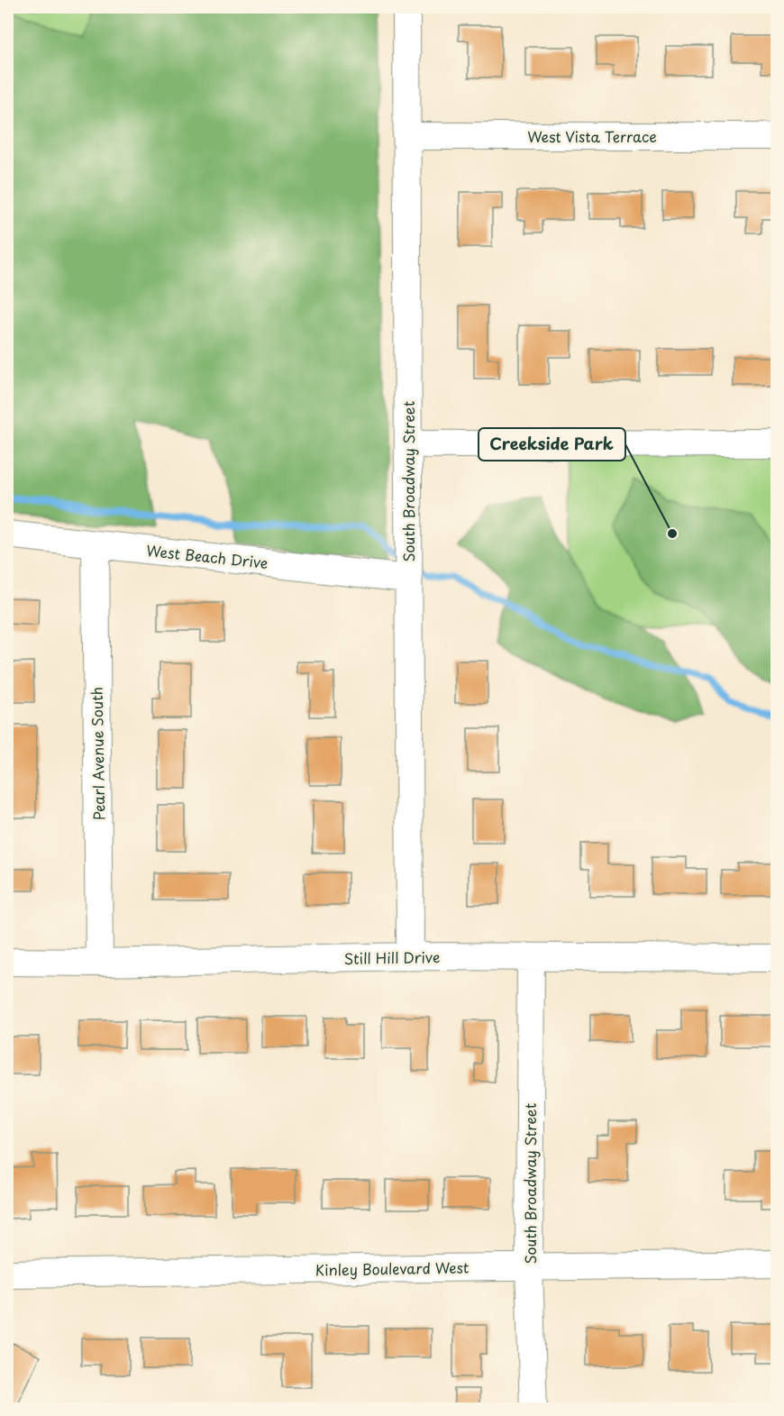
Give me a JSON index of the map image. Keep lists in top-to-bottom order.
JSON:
{
  "streets": {
    "street": [
      "West Vista Terrace",
      "South Broadway Street",
      "West Beach Drive",
      "Pearl Avenue South",
      "Still Hill Drive",
      "Kinley Boulevard West"
    ]
  },
  "crossings": [
    ["West Vista Terrace", "South Broadway Street"],
    ["South Broadway Street", "West Beach Drive"],
    ["South Broadway Street", "Still Hill Drive"],
    ["South Broadway Street", "Kinley Boulevard West"],
    ["West Beach Drive", "Pearl Avenue South"],
    ["Pearl Avenue South", "Still Hill Drive"]
  ],
  "places": ["Creekside Park"]
}
